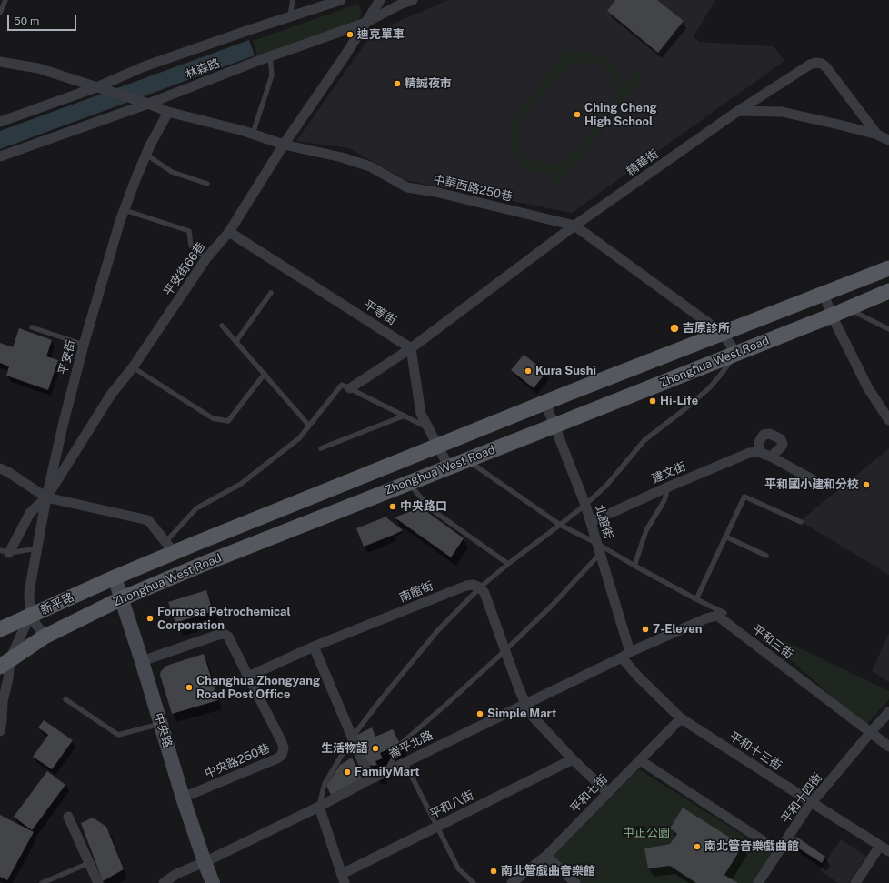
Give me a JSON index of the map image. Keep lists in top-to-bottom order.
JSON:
{
  "streets": {
    "main road": ["Zhonghua West Road", "新平路"],
    "street": [
      "林森路",
      "精華街",
      "中華西路250巷",
      "平安街66巷",
      "平等街",
      "平安街",
      "建文街",
      "北館街",
      "南館街",
      "平和三街",
      "中央路",
      "崙平北路",
      "平和十三街",
      "中央路250巷",
      "平和七街",
      "平和十四街",
      "平和八街"
    ]
  },
  "crossings": [
    ["林森路", "平安街66巷"],
    ["精華街", "中華西路250巷"],
    ["精華街", "平等街"],
    ["中華西路250巷", "平安街66巷"],
    ["中華西路250巷", "平安街"],
    ["中華西路250巷", "Zhonghua West Road"],
    ["平安街66巷", "平等街"],
    ["平安街66巷", "平安街"],
    ["平安街", "新平路"],
    ["Zhonghua West Road", "北館街"],
    ["Zhonghua West Road", "新平路"],
    ["Zhonghua West Road", "中央路"],
    ["建文街", "北館街"],
    ["北館街", "崙平北路"],
    ["北館街", "平和十三街"],
    ["南館街", "中央路250巷"],
    ["新平路", "中央路"],
    ["平和三街", "平和十四街"],
    ["中央路", "崙平北路"],
    ["中央路", "中央路250巷"],
    ["崙平北路", "平和十三街"],
    ["平和十三街", "平和七街"],
    ["平和十三街", "平和十四街"]
  ],
  "parks": ["中正公園"],
  "places": [
    "迪克單車",
    "精誠夜市",
    "Ching Cheng High School",
    "吉原診所",
    "Kura Sushi",
    "Hi-Life",
    "平和國小建和分校",
    "中央路口",
    "Formosa Petrochemical Corporation",
    "7-Eleven",
    "Changhua Zhongyang Road Post Office",
    "Simple Mart",
    "生活物語",
    "FamilyMart",
    "南北管音樂戲曲館",
    "南北管戲曲音樂館"
  ],
  "scale_bar": "50 m"
}
